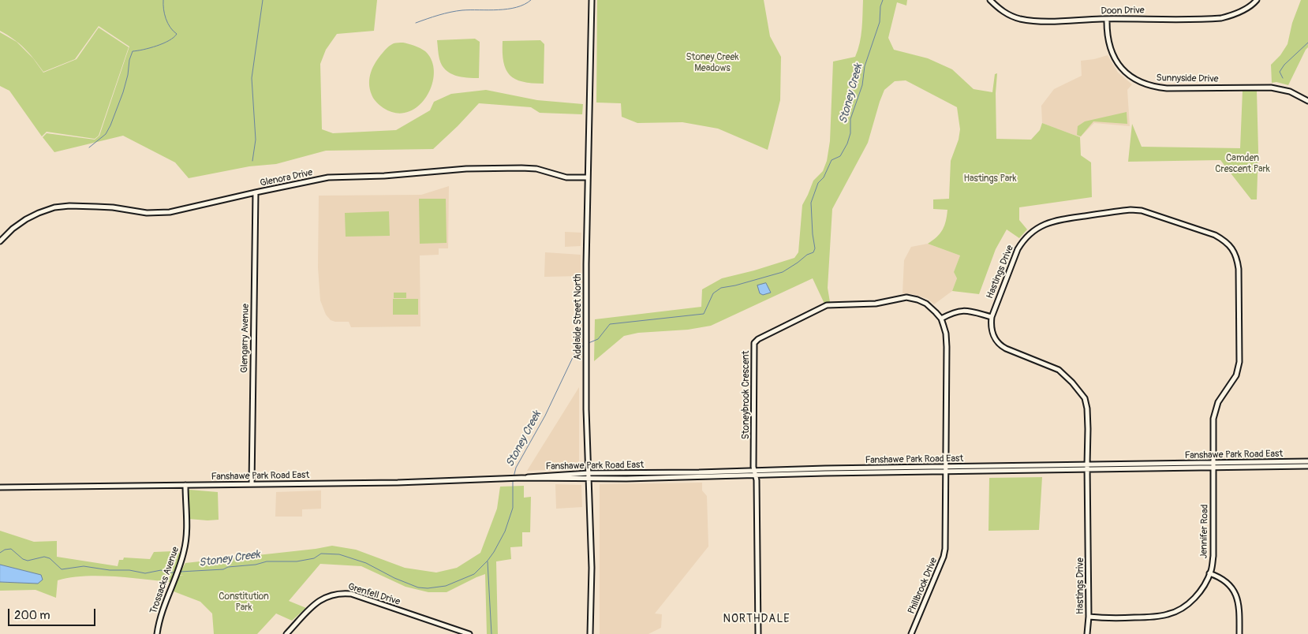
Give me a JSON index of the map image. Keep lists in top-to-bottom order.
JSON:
{
  "streets": {
    "street": [
      "Doon Drive",
      "Sunnyside Drive",
      "Glenora Drive",
      "Hastings Drive",
      "Adelaide Street North",
      "Glengarry Avenue",
      "Stoneybrook Crescent",
      "Fanshawe Park Road East",
      "Jennifer Road",
      "Trossacks Avenue",
      "Phillbrook Drive",
      "Grenfell Drive"
    ]
  },
  "crossings": [
    ["Doon Drive", "Sunnyside Drive"],
    ["Glenora Drive", "Adelaide Street North"],
    ["Glenora Drive", "Glengarry Avenue"],
    ["Hastings Drive", "Fanshawe Park Road East"],
    ["Hastings Drive", "Jennifer Road"],
    ["Adelaide Street North", "Fanshawe Park Road East"],
    ["Glengarry Avenue", "Fanshawe Park Road East"],
    ["Stoneybrook Crescent", "Fanshawe Park Road East"],
    ["Stoneybrook Crescent", "Phillbrook Drive"],
    ["Fanshawe Park Road East", "Jennifer Road"],
    ["Fanshawe Park Road East", "Trossacks Avenue"],
    ["Fanshawe Park Road East", "Phillbrook Drive"]
  ],
  "districts": ["NORTHDALE"],
  "water": ["Stoney Creek"],
  "parks": [
    "Stoney Creek Meadows",
    "Camden Crescent Park",
    "Hastings Park",
    "Constitution Park"
  ],
  "scale_bar": "200 m"
}
